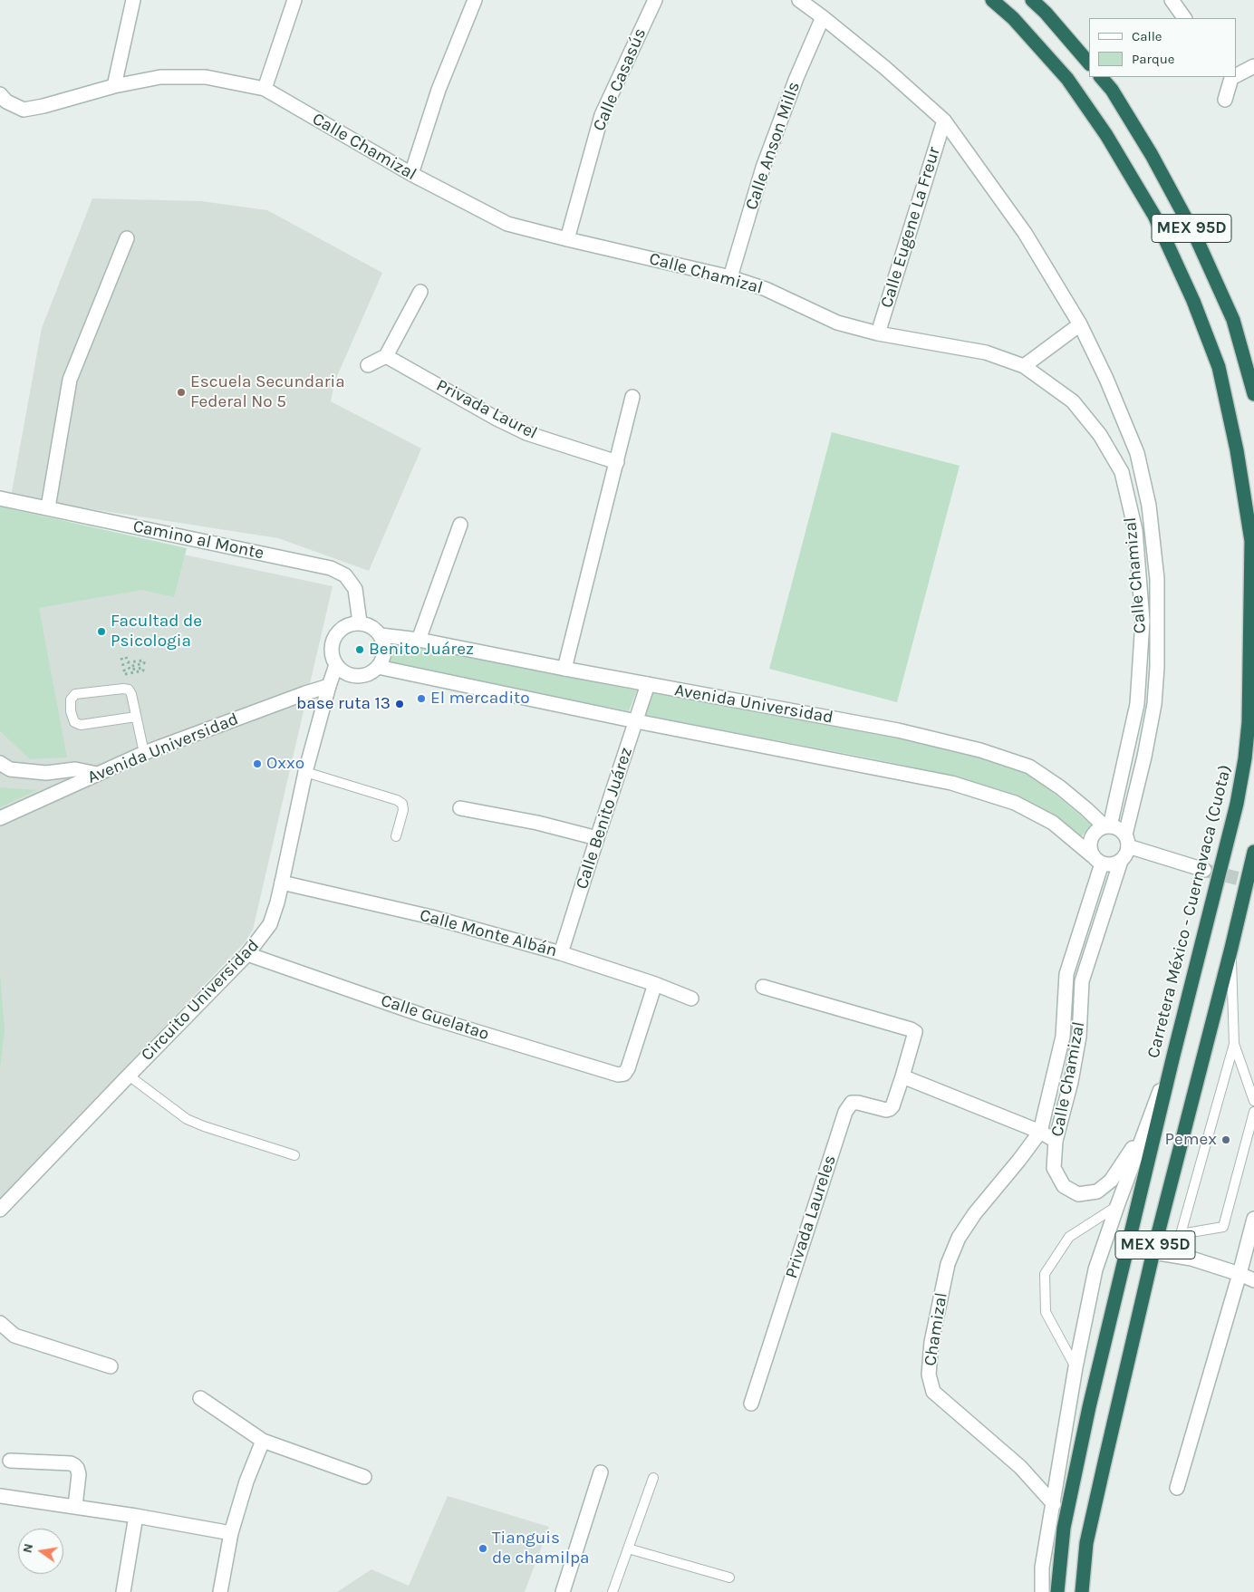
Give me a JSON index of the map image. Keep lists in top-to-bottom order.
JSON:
{
  "streets": {
    "highway": ["MEX 95D", "Carretera México - Cuernavaca (Cuota)"],
    "street": [
      "Calle Casasús",
      "Calle Anson Mills",
      "Calle Chamizal",
      "Calle Eugene La Freur",
      "Privada Laurel",
      "Camino al Monte",
      "Avenida Universidad",
      "Calle Benito Juárez",
      "Calle Monte Albán",
      "Circuito Universidad",
      "Calle Guelatao",
      "Privada Laureles",
      "Chamizal"
    ]
  },
  "crossings": [
    ["Calle Casasús", "Calle Chamizal"],
    ["Calle Anson Mills", "Calle Chamizal"],
    ["Calle Chamizal", "Calle Eugene La Freur"],
    ["Calle Chamizal", "Avenida Universidad"],
    ["Calle Chamizal", "Chamizal"],
    ["Camino al Monte", "Avenida Universidad"],
    ["Camino al Monte", "Circuito Universidad"],
    ["Avenida Universidad", "Calle Benito Juárez"],
    ["Avenida Universidad", "Circuito Universidad"],
    ["Calle Benito Juárez", "Calle Monte Albán"],
    ["Calle Monte Albán", "Circuito Universidad"],
    ["Calle Monte Albán", "Calle Guelatao"],
    ["Circuito Universidad", "Calle Guelatao"]
  ],
  "places": [
    "Escuela Secundaria Federal No 5",
    "Facultad de Psicologia",
    "Benito Juárez",
    "El mercadito",
    "base ruta 13",
    "Oxxo",
    "Pemex",
    "Tianguis de chamilpa"
  ],
  "legend": ["Calle", "Parque"],
  "north": "left"
}
